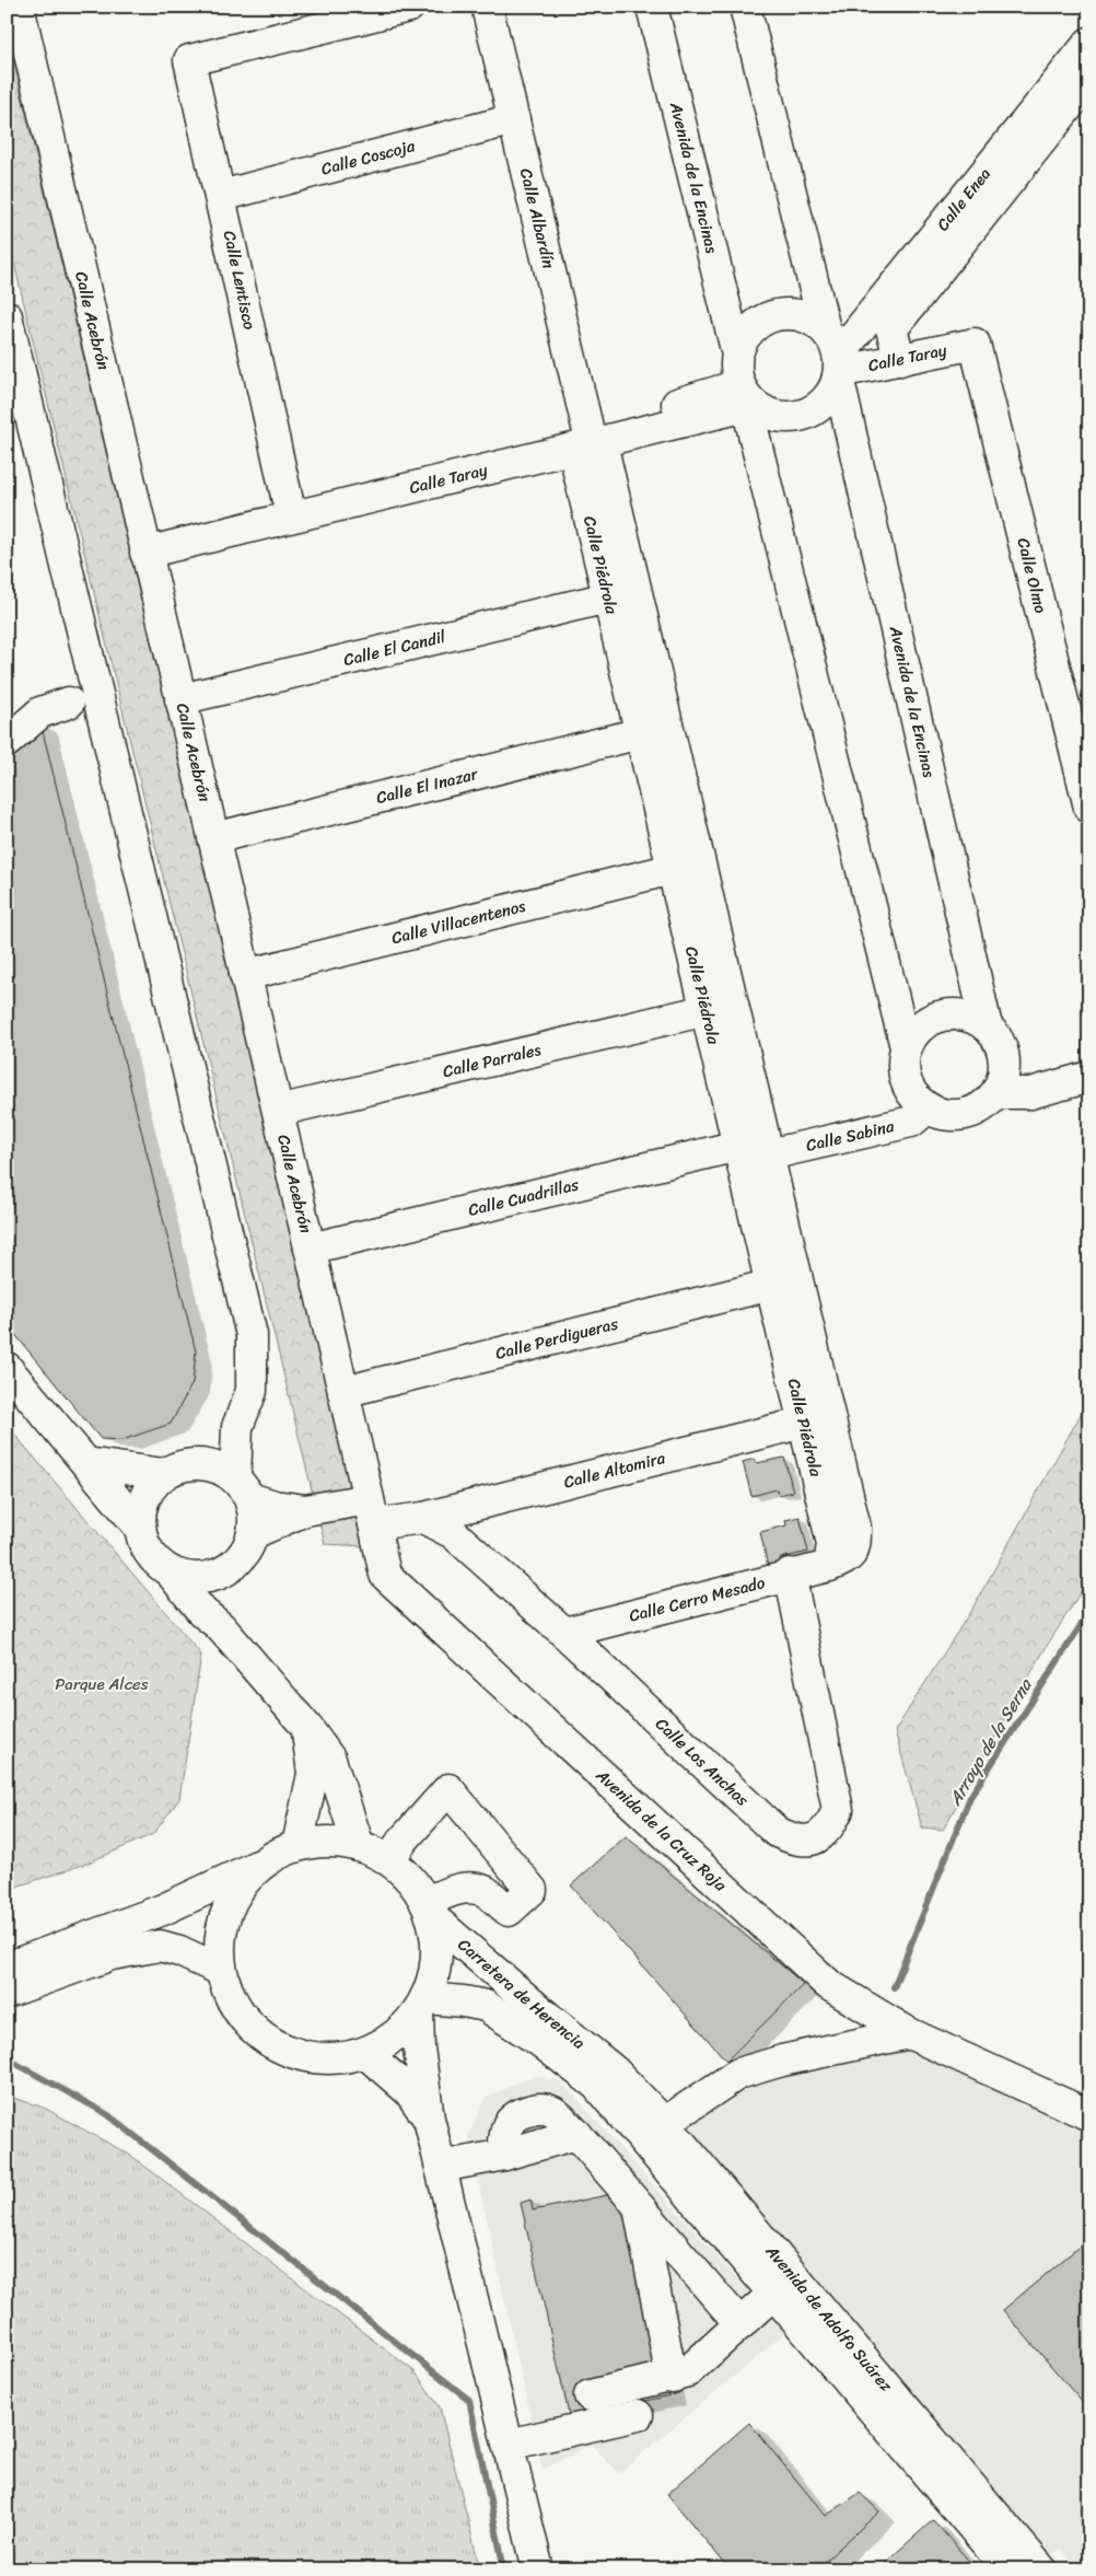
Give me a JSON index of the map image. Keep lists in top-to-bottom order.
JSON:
{
  "streets": {
    "street": [
      "Calle Coscoja",
      "Avenida de la Encinas",
      "Calle Enea",
      "Calle Albardín",
      "Calle Lentisco",
      "Calle Acebrón",
      "Calle Taray",
      "Calle Piédrola",
      "Calle Olmo",
      "Calle El Candil",
      "Calle El Inazar",
      "Calle Villacentenos",
      "Calle Parrales",
      "Calle Sabina",
      "Calle Cuadrillas",
      "Calle Perdigueras",
      "Calle Altomira",
      "Calle Cerro Mesado",
      "Calle Los Anchos",
      "Avenida de la Cruz Roja",
      "Carretera de Herencia",
      "Avenida de Adolfo Suárez"
    ]
  },
  "crossings": [
    ["Calle Coscoja", "Calle Albardín"],
    ["Calle Coscoja", "Calle Lentisco"],
    ["Avenida de la Encinas", "Calle Enea"],
    ["Avenida de la Encinas", "Calle Taray"],
    ["Avenida de la Encinas", "Calle Sabina"],
    ["Calle Enea", "Calle Taray"],
    ["Calle Albardín", "Calle Taray"],
    ["Calle Albardín", "Calle Piédrola"],
    ["Calle Albardín", "Calle Sabina"],
    ["Calle Albardín", "Calle Cerro Mesado"],
    ["Calle Lentisco", "Calle Taray"],
    ["Calle Acebrón", "Calle Taray"],
    ["Calle Acebrón", "Calle El Candil"],
    ["Calle Acebrón", "Calle El Inazar"],
    ["Calle Acebrón", "Calle Villacentenos"],
    ["Calle Acebrón", "Calle Parrales"],
    ["Calle Acebrón", "Calle Cuadrillas"],
    ["Calle Acebrón", "Calle Perdigueras"],
    ["Calle Acebrón", "Avenida de la Cruz Roja"],
    ["Calle Taray", "Calle Piédrola"],
    ["Calle Taray", "Calle Olmo"],
    ["Calle Piédrola", "Calle El Candil"],
    ["Calle Piédrola", "Calle El Inazar"],
    ["Calle Piédrola", "Calle Villacentenos"],
    ["Calle Piédrola", "Calle Parrales"],
    ["Calle Piédrola", "Calle Cuadrillas"],
    ["Calle Piédrola", "Calle Perdigueras"],
    ["Calle Piédrola", "Calle Altomira"],
    ["Calle Piédrola", "Calle Cerro Mesado"],
    ["Calle Sabina", "Calle Cerro Mesado"],
    ["Calle Altomira", "Calle Los Anchos"],
    ["Calle Cerro Mesado", "Calle Los Anchos"],
    ["Carretera de Herencia", "Avenida de Adolfo Suárez"]
  ],
  "water": ["Arroyo de la Serna"],
  "parks": ["Parque Alces"]
}
